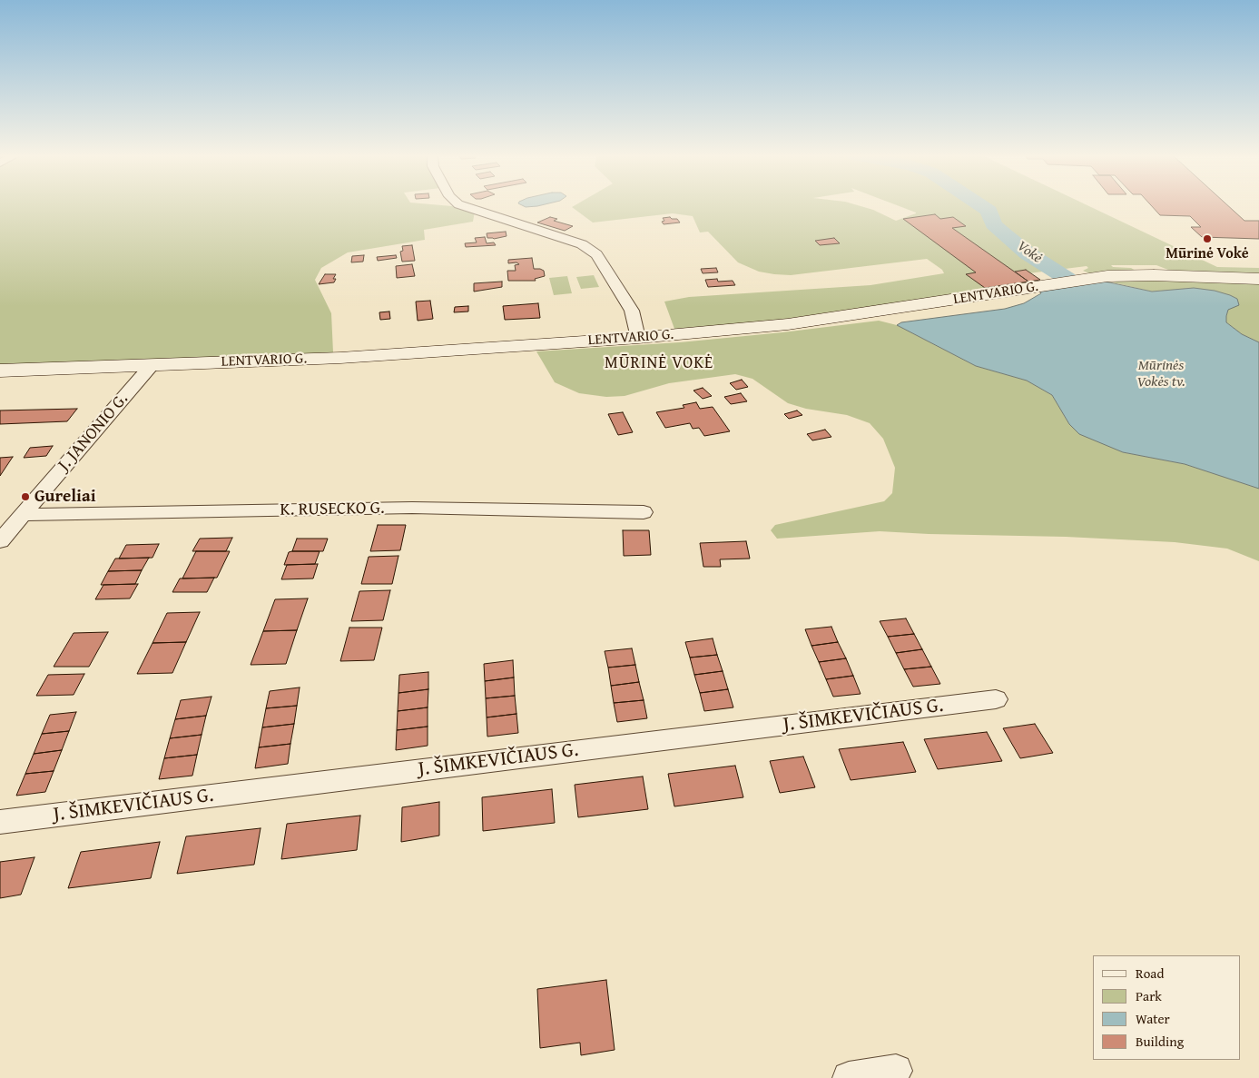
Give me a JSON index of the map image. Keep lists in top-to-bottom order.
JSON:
{
  "streets": {
    "main road": ["LENTVARIO G."],
    "street": ["J. JANONIO G.", "K. RUSECKO G.", "J. ŠIMKEVIČIAUS G."]
  },
  "crossings": [
    ["LENTVARIO G.", "J. JANONIO G."],
    ["J. JANONIO G.", "K. RUSECKO G."]
  ],
  "districts": ["MŪRINĖ VOKĖ"],
  "water": ["Vokė", "Mūrinės Vokės tv."],
  "places": ["Mūrinė Vokė", "Gureliai"],
  "legend": [
    "Road",
    "Park",
    "Water",
    "Building"
  ]
}
